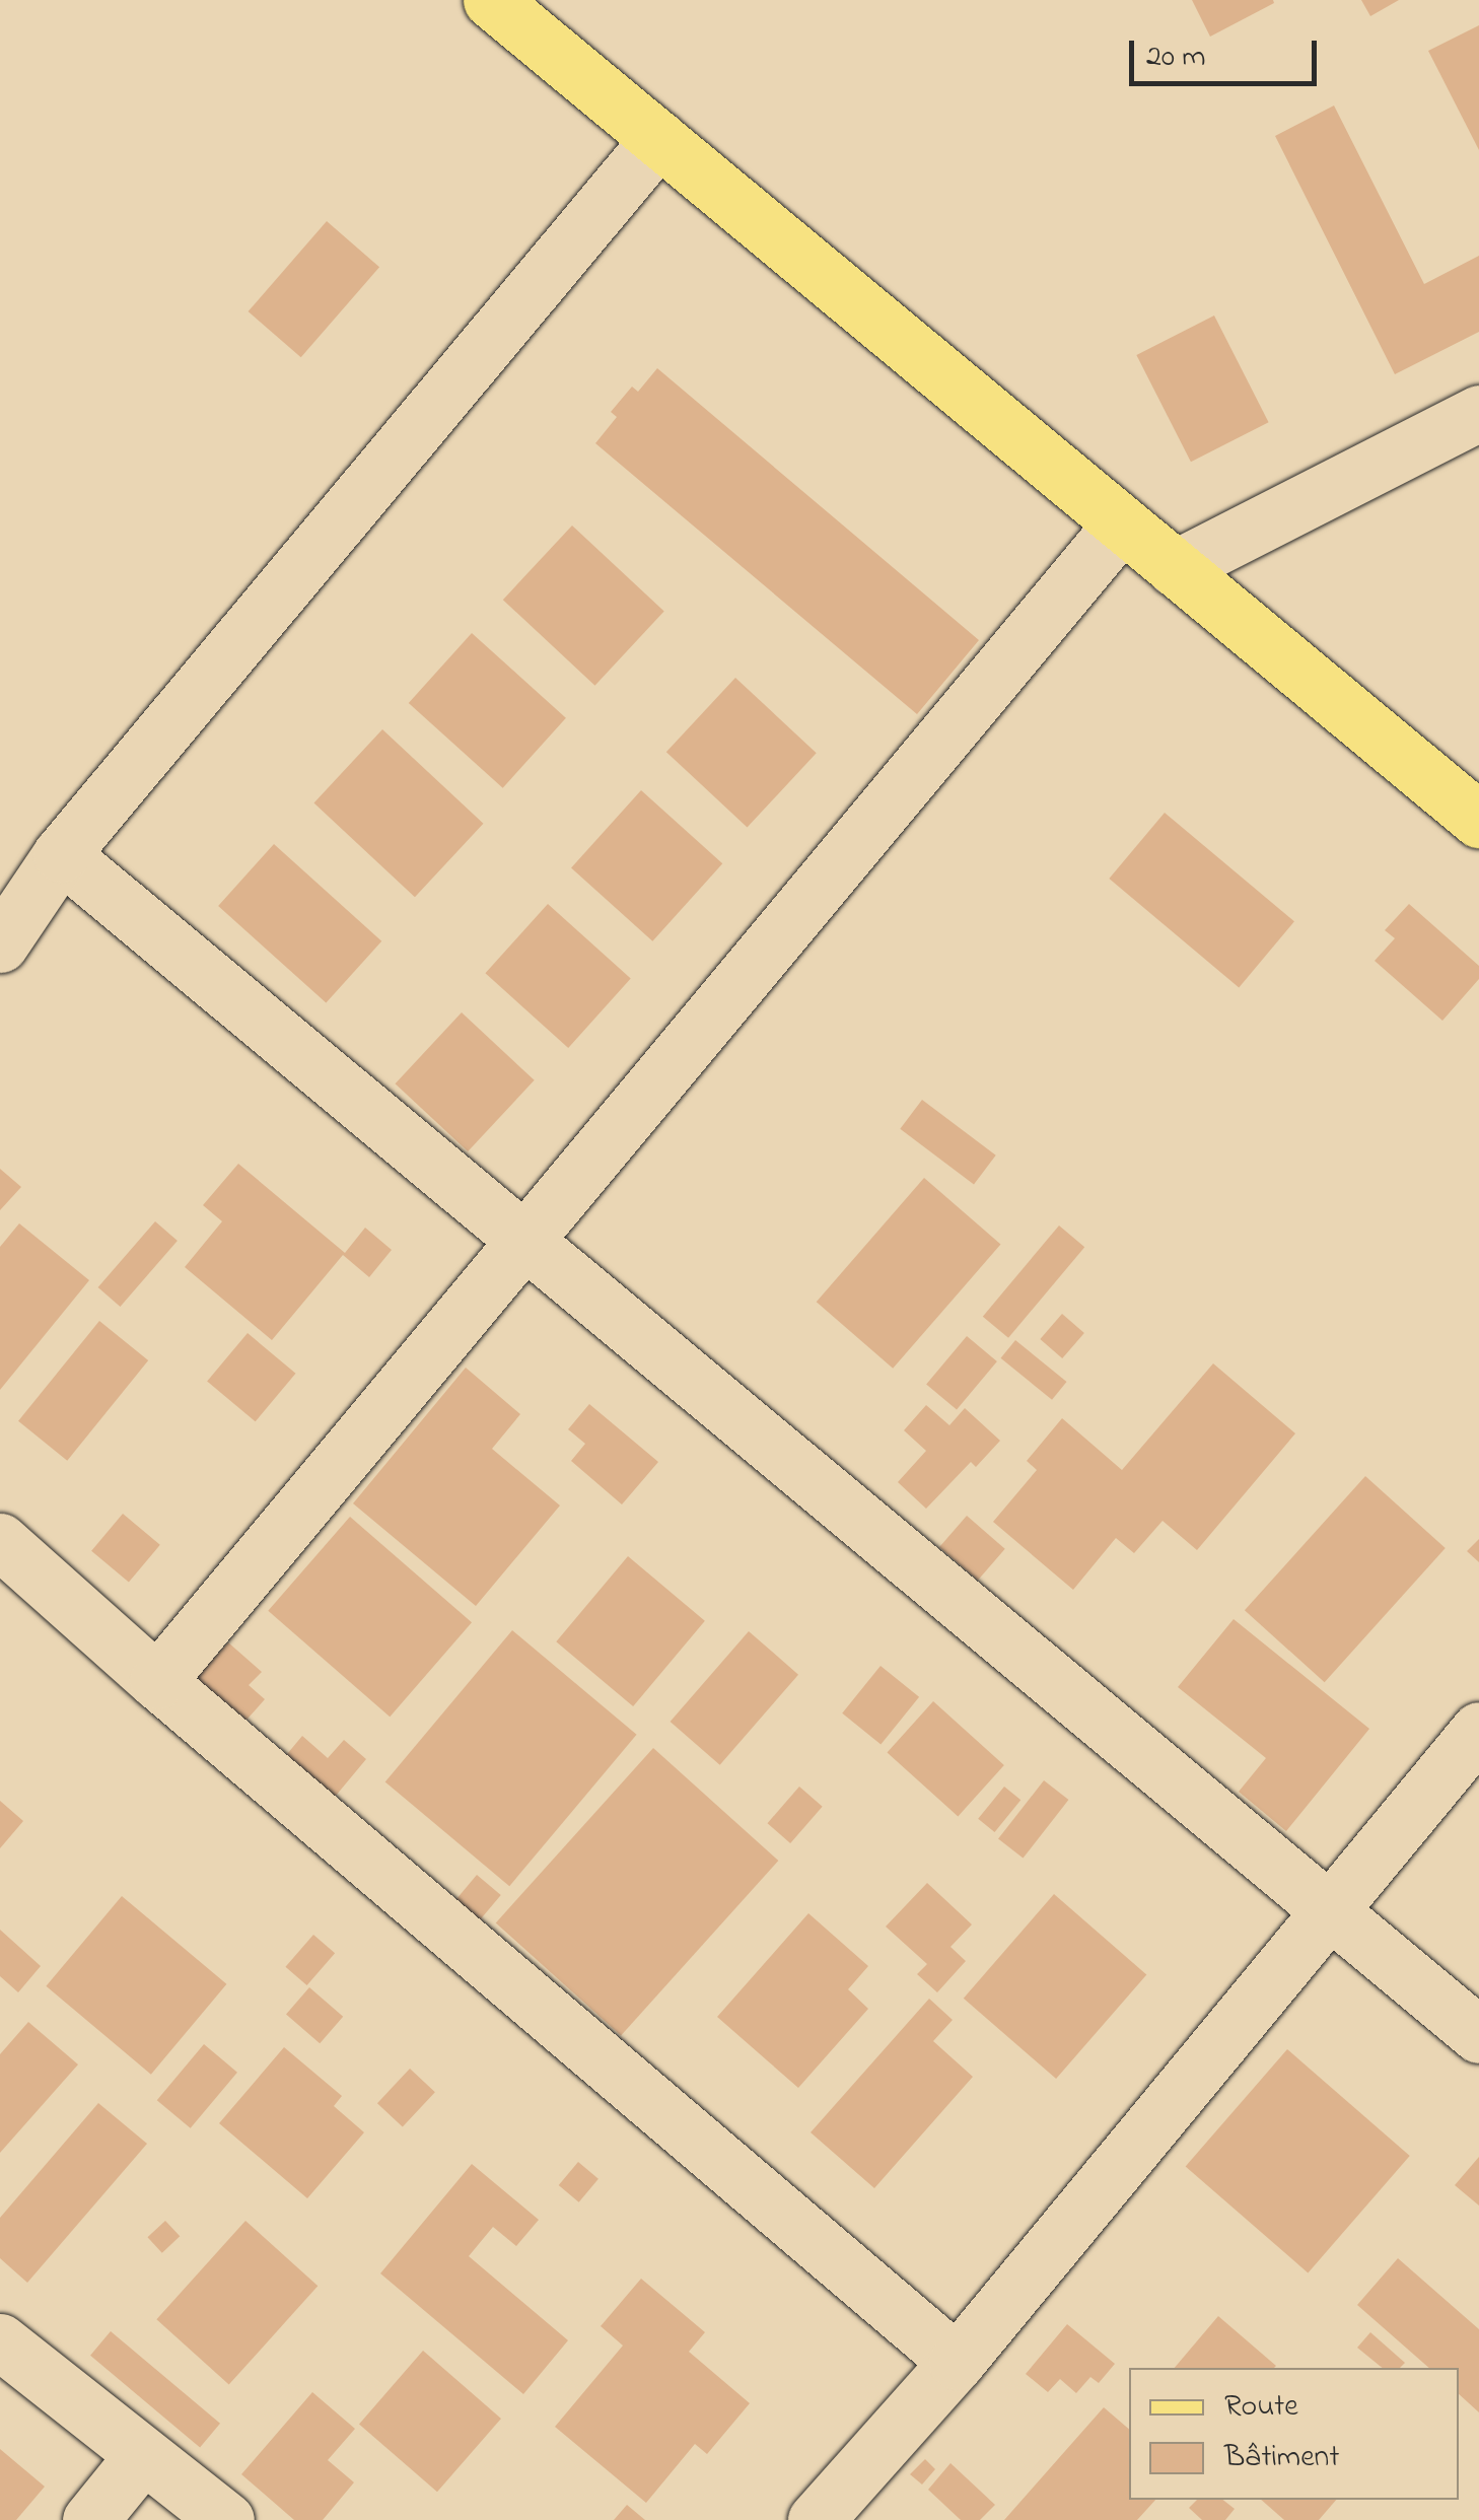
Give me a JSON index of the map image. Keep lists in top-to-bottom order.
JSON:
{
  "legend": ["Route", "Bâtiment"],
  "scale_bar": "20 m"
}
